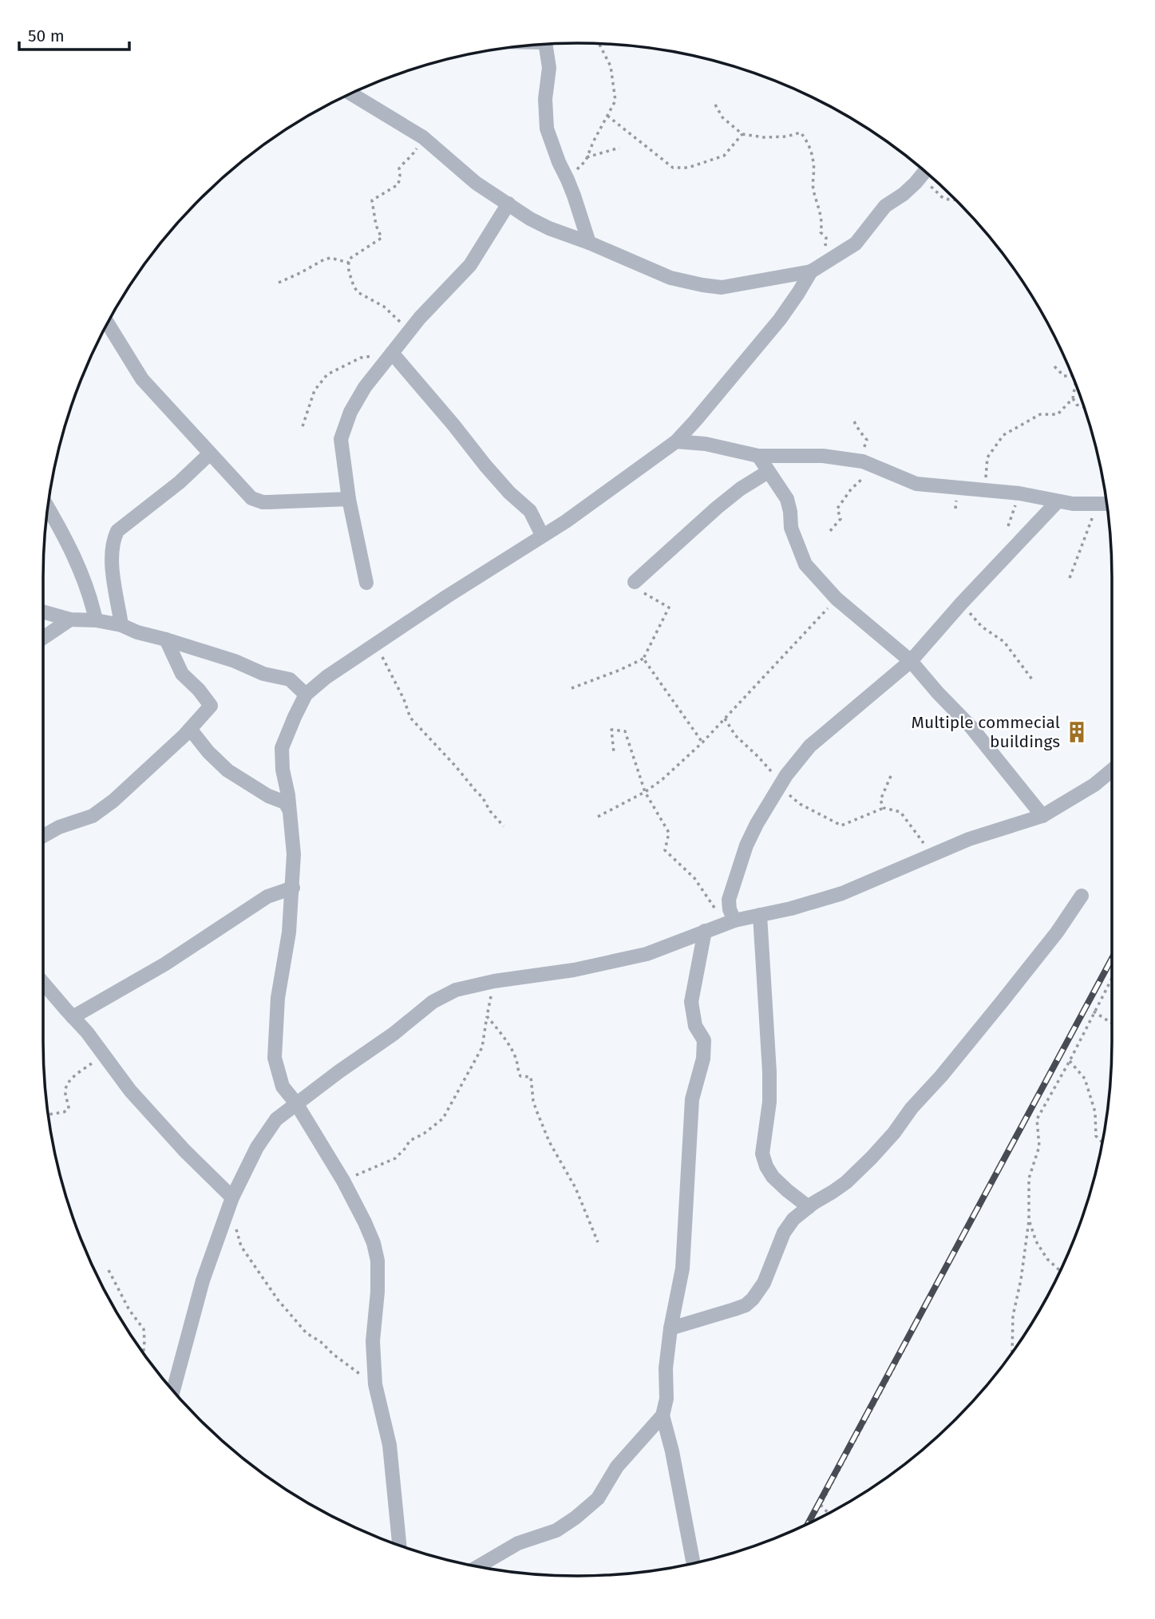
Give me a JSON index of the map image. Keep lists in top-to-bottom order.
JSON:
{
  "places": {
    "building": ["Multiple commecial buildings"]
  },
  "scale_bar": "50 m"
}
